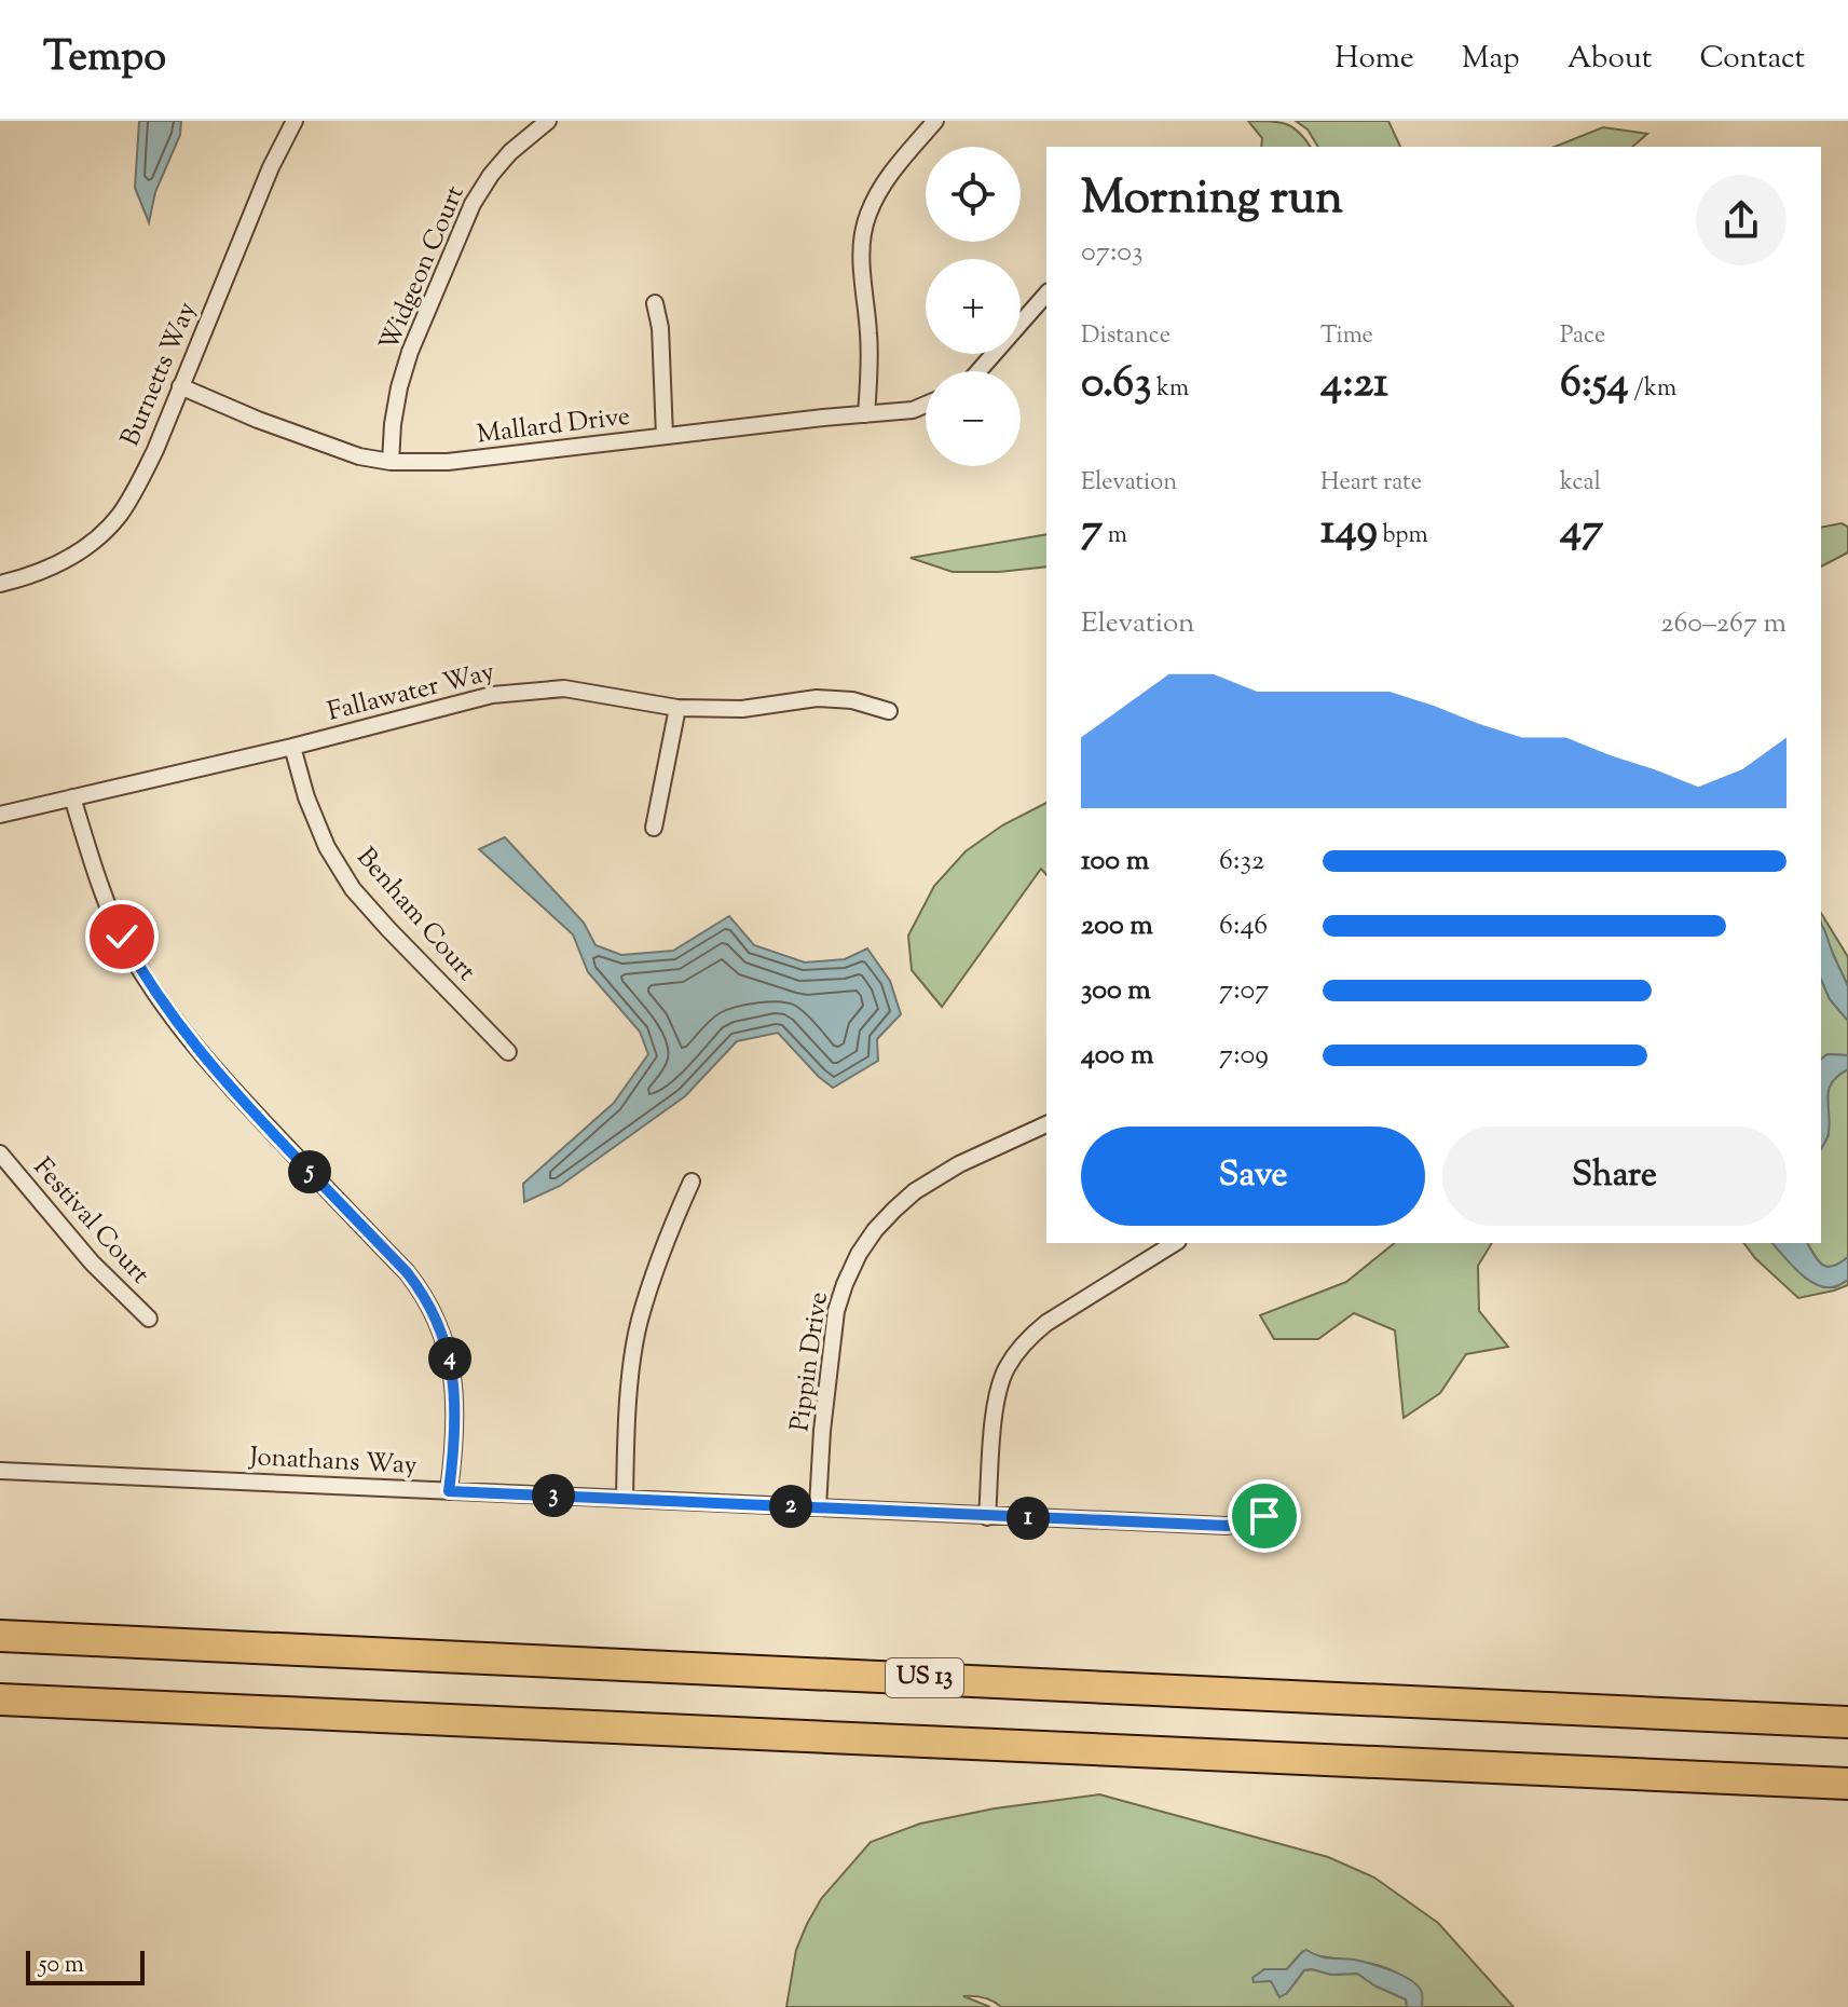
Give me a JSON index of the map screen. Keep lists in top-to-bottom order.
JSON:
{
  "streets": {
    "highway": ["US 13"],
    "street": [
      "Widgeon Court",
      "Burnetts Way",
      "Mallard Drive",
      "Fallawater Way",
      "Benham Court",
      "Festival Court",
      "Pippin Drive",
      "Jonathans Way"
    ]
  },
  "crossings": [
    ["Widgeon Court", "Mallard Drive"],
    ["Burnetts Way", "Mallard Drive"],
    ["Fallawater Way", "Benham Court"],
    ["Pippin Drive", "Jonathans Way"]
  ],
  "scale_bar": "50 m",
  "page": {
    "header": "Tempo",
    "nav": [
      "Home",
      "Map",
      "About",
      "Contact"
    ],
    "map_buttons": ["+", "−"],
    "heading": ["Morning run", "07:03"],
    "stats": [
      ["Distance", "0.63 km"],
      ["Time", "4:21"],
      ["Pace", "6:54 /km"],
      ["Elevation", "7 m"],
      ["Heart rate", "149 bpm"],
      ["kcal", "47"]
    ],
    "chart": ["Elevation", "260–267 m"],
    "list": [
      {
        "name": "100 m",
        "note": "6:32"
      },
      {
        "name": "200 m",
        "note": "6:46"
      },
      {
        "name": "300 m",
        "note": "7:07"
      },
      {
        "name": "400 m",
        "note": "7:09"
      }
    ],
    "buttons": ["Save", "Share"],
    "pins": [
      "5",
      "4",
      "3",
      "2",
      "1"
    ],
    "scale": "50 m"
  }
}
